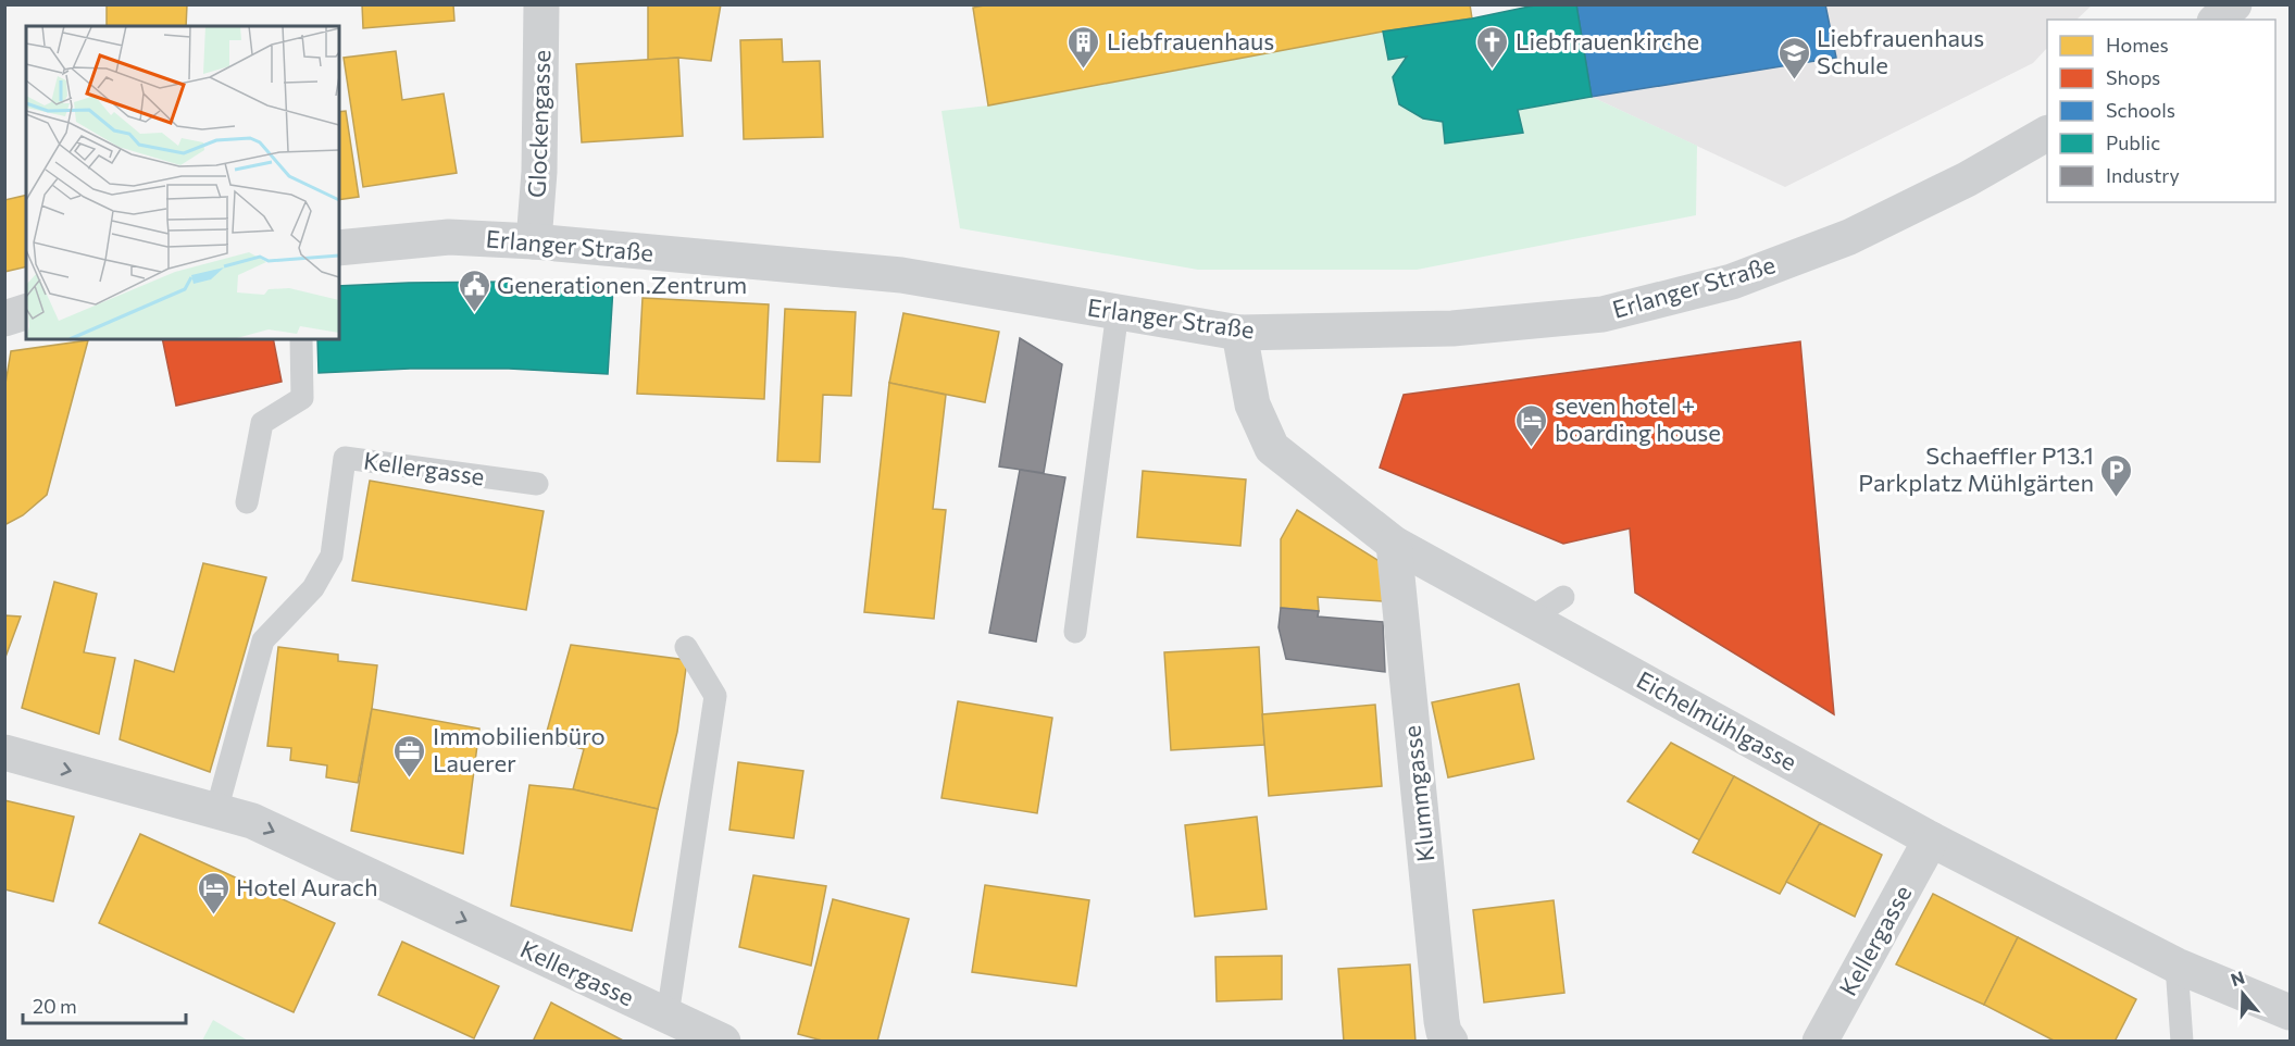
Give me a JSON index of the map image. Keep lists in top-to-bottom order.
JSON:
{
  "streets": {
    "street": [
      "Glockengasse",
      "Erlanger Straße",
      "Kellergasse",
      "Eichelmühlgasse",
      "Klummgasse"
    ]
  },
  "crossings": [
    ["Glockengasse", "Erlanger Straße"],
    ["Erlanger Straße", "Eichelmühlgasse"],
    ["Kellergasse", "Eichelmühlgasse"],
    ["Eichelmühlgasse", "Klummgasse"]
  ],
  "one_way": ["Kellergasse"],
  "places": {
    "building": ["Liebfrauenhaus"],
    "church": ["Liebfrauenkirche"],
    "school or university": ["Liebfrauenhaus Schule"],
    "public building": ["Generationen.Zentrum"],
    "hotel": ["seven hotel + boarding house", "Hotel Aurach"],
    "parking": ["Schaeffler P13.1 Parkplatz Mühlgärten"],
    "office": ["Immobilienbüro Lauerer"]
  },
  "legend": [
    "Homes",
    "Shops",
    "Schools",
    "Public",
    "Industry"
  ],
  "scale_bar": "20 m",
  "north": "top"
}
